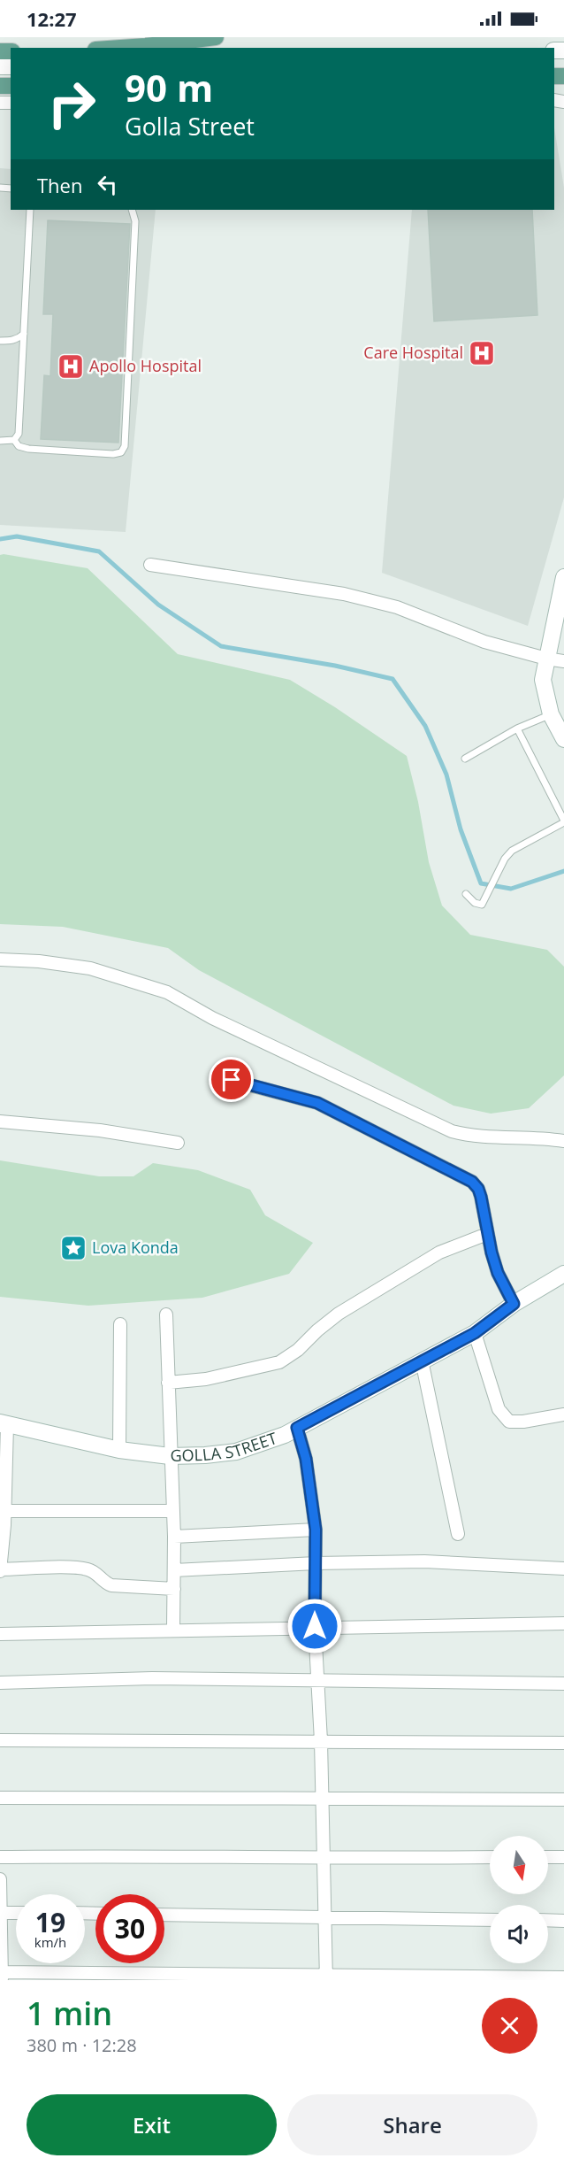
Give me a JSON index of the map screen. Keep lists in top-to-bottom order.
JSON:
{
  "streets": {
    "street": ["GOLLA STREET"]
  },
  "places": {
    "hospital": ["Care Hospital", "Apollo Hospital"],
    "place": ["Lova Konda"]
  },
  "north": "bottom",
  "page": {
    "status": "12:27",
    "turn": ["90 m", "Golla Street"],
    "then": "Then",
    "speed": "19 km/h",
    "limit": "30",
    "heading": ["1 min", "380 m · 12:28"],
    "buttons": ["Exit", "Share"]
  }
}
